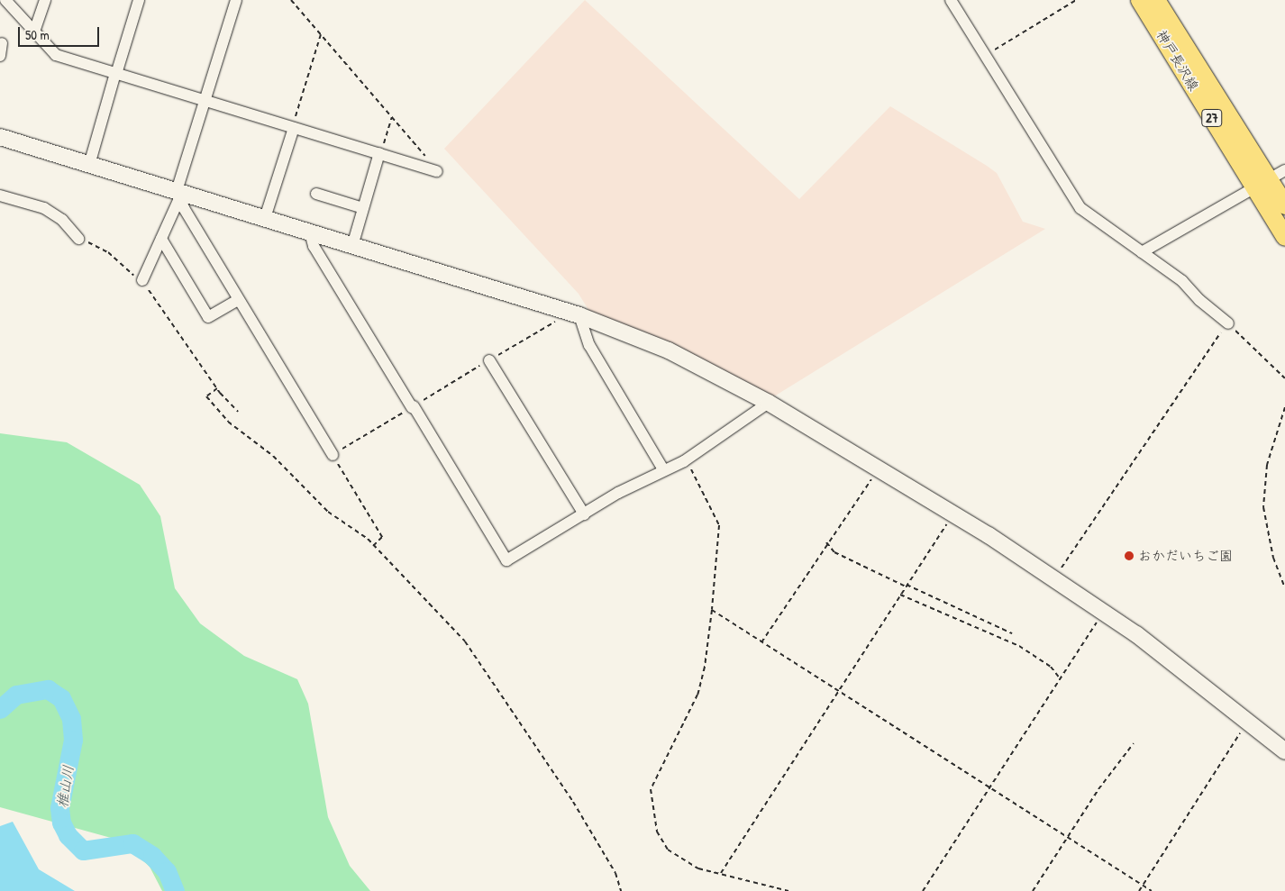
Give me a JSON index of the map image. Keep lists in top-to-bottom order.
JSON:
{
  "streets": {
    "main road": ["神戸長沢線", "27"]
  },
  "water": ["椎山川"],
  "places": ["おかだいちご園"],
  "scale_bar": "50 m"
}
